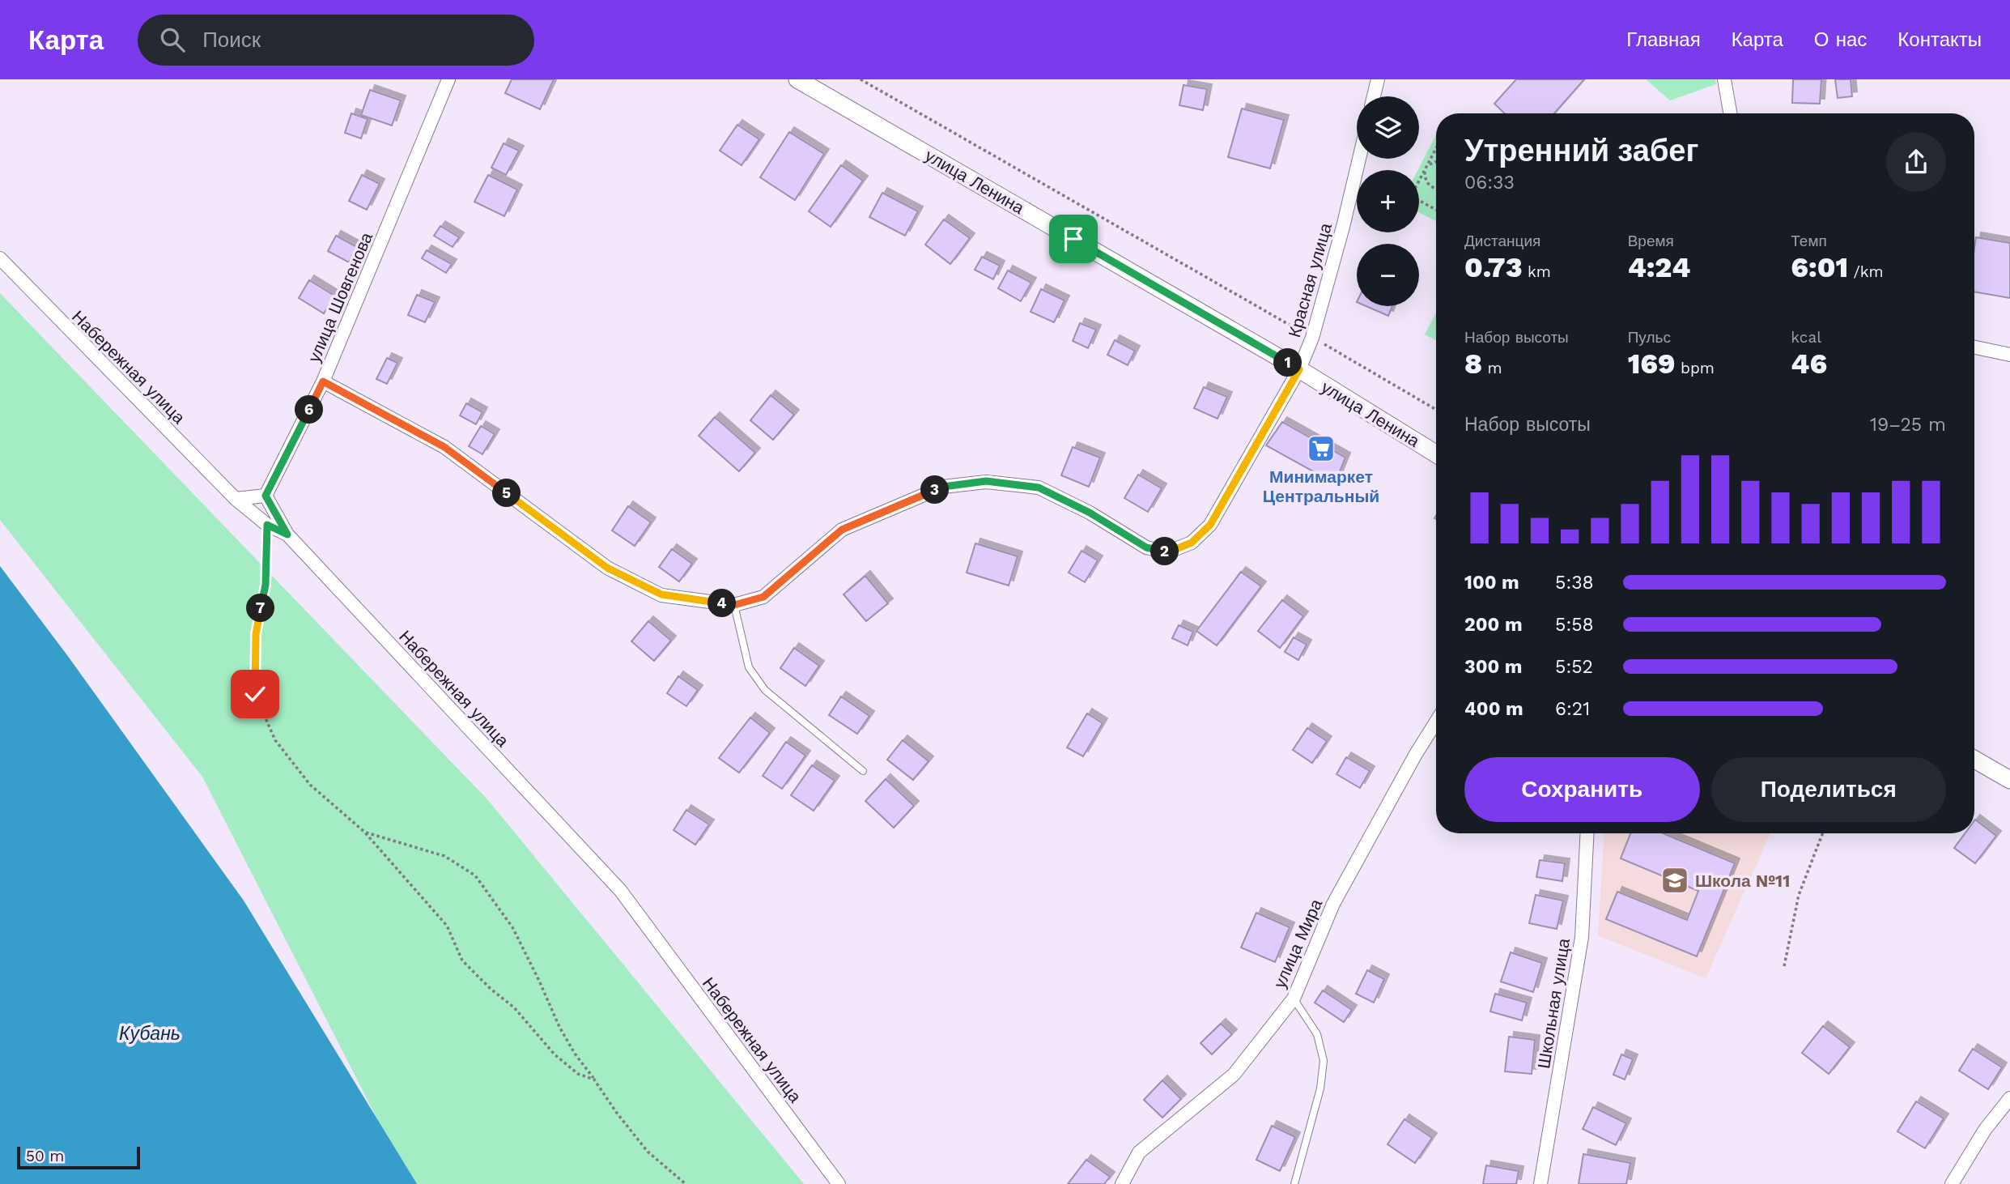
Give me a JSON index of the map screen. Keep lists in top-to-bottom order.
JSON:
{
  "streets": {
    "street": [
      "улица Ленина",
      "Красная улица",
      "улица Шовгенова",
      "Набережная улица",
      "улица Мира",
      "Школьная улица"
    ]
  },
  "crossings": [
    ["улица Ленина", "Красная улица"]
  ],
  "water": ["Кубань"],
  "places": {
    "supermarket": ["Минимаркет Центральный"],
    "school or university": ["Школа №11"]
  },
  "scale_bar": "50 m",
  "page": {
    "header": "Карта",
    "search": "Поиск",
    "nav": [
      "Главная",
      "Карта",
      "О нас",
      "Контакты"
    ],
    "map_buttons": ["+", "−"],
    "heading": ["Утренний забег", "06:33"],
    "stats": [
      ["Дистанция", "0.73 km"],
      ["Время", "4:24"],
      ["Темп", "6:01 /km"],
      ["Набор высоты", "8 m"],
      ["Пульс", "169 bpm"],
      ["kcal", "46"]
    ],
    "pins": [
      "1",
      "6",
      "3",
      "5",
      "2",
      "4",
      "7"
    ],
    "chart": ["Набор высоты", "19–25 m"],
    "list": [
      {
        "name": "100 m",
        "note": "5:38"
      },
      {
        "name": "200 m",
        "note": "5:58"
      },
      {
        "name": "300 m",
        "note": "5:52"
      },
      {
        "name": "400 m",
        "note": "6:21"
      }
    ],
    "buttons": ["Сохранить", "Поделиться"],
    "scale": "50 m"
  }
}
